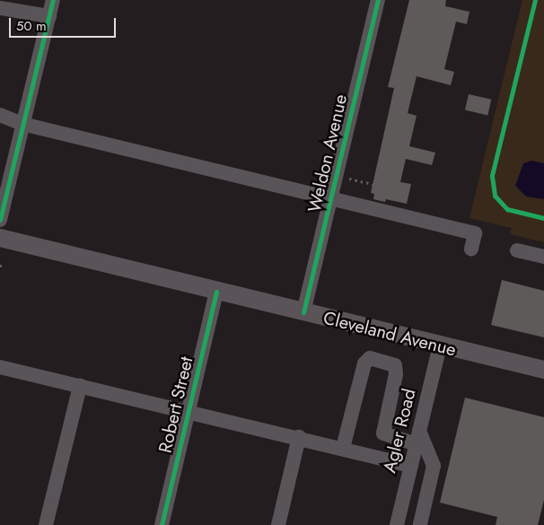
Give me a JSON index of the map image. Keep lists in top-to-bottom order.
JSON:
{
  "streets": {
    "main road": ["Cleveland Avenue"],
    "street": ["Weldon Avenue", "Robert Street", "Agler Road"]
  },
  "crossings": [
    ["Weldon Avenue", "Cleveland Avenue"],
    ["Cleveland Avenue", "Robert Street"],
    ["Cleveland Avenue", "Agler Road"]
  ],
  "scale_bar": "50 m"
}
